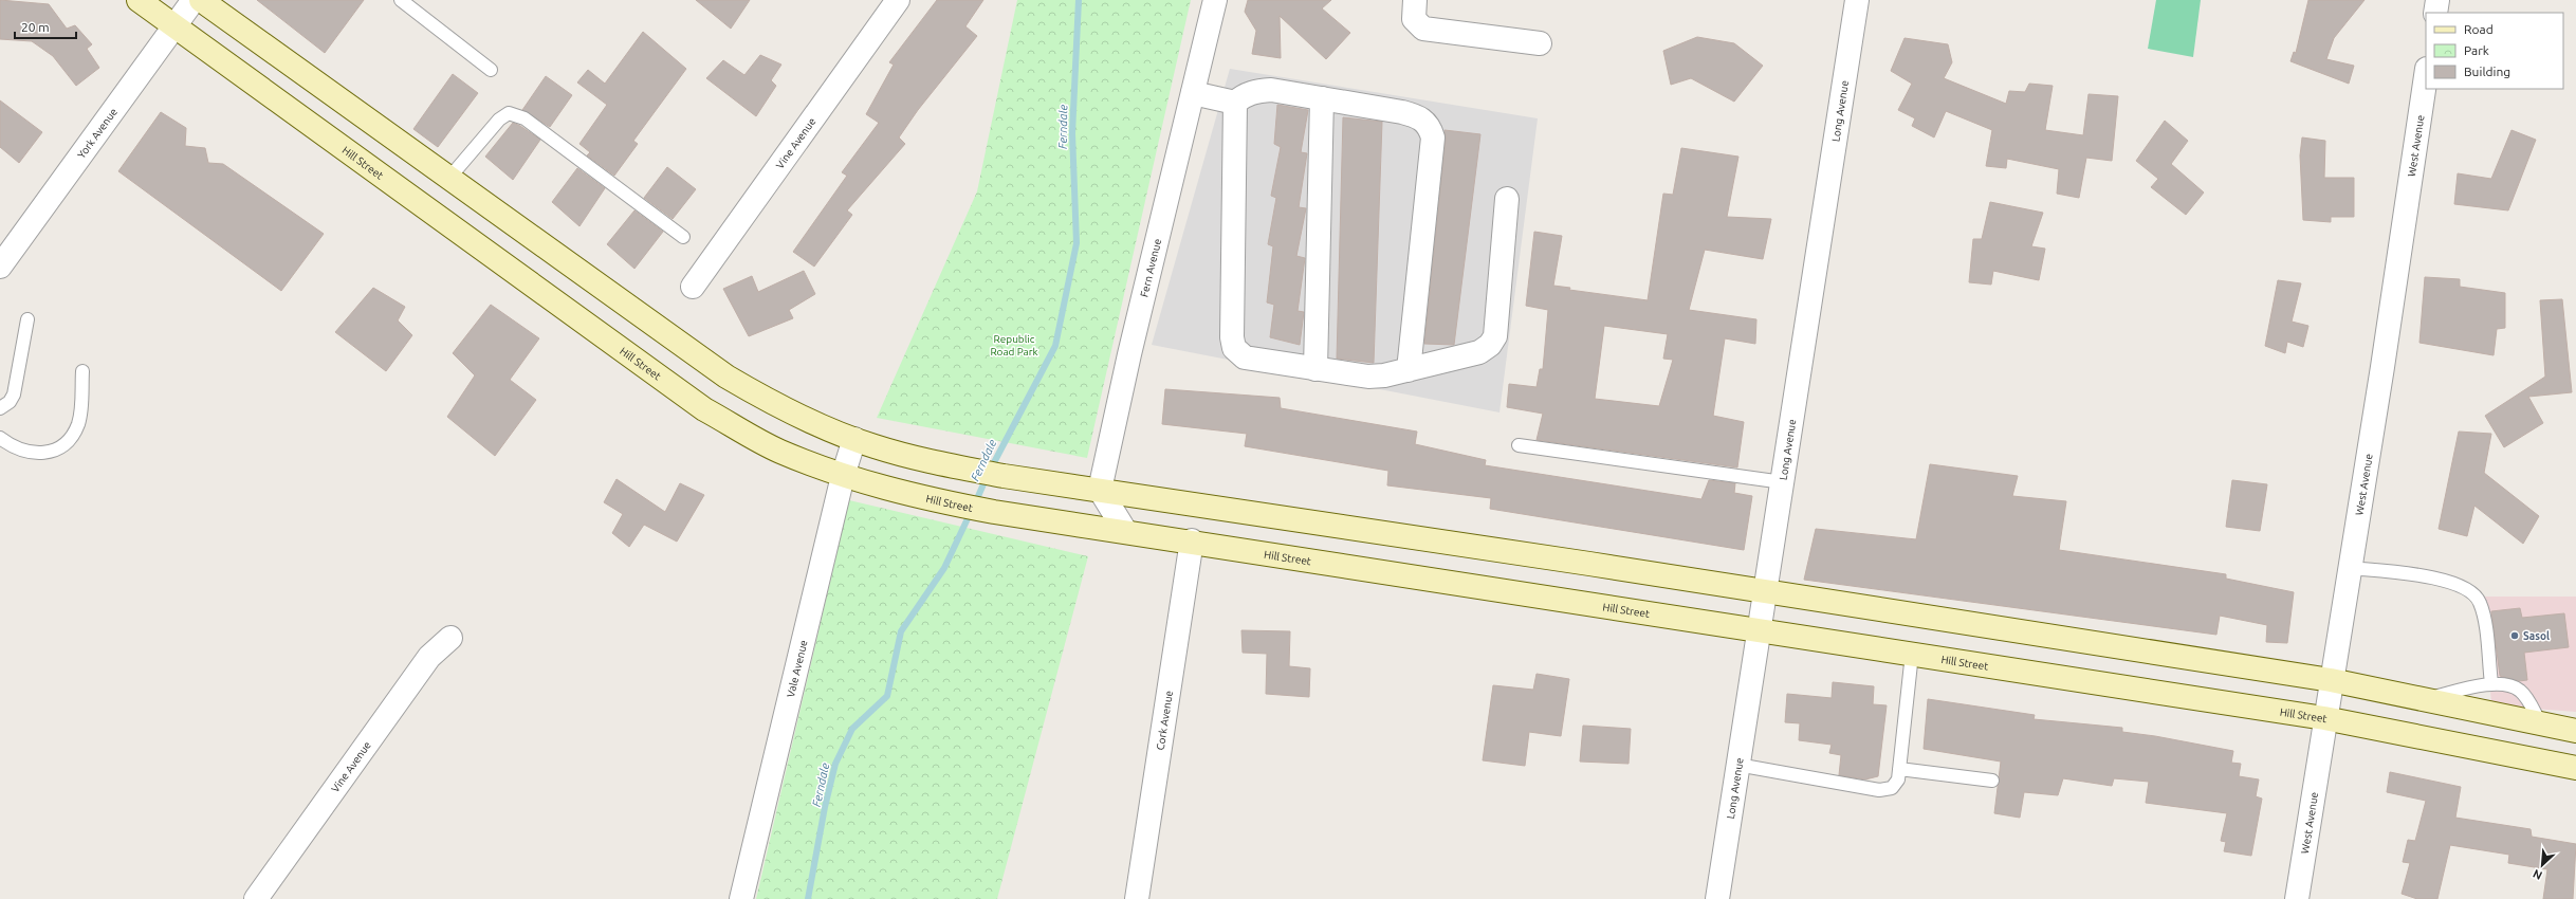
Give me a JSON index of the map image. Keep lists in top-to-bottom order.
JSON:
{
  "streets": {
    "main road": ["Hill Street"],
    "street": [
      "Long Avenue",
      "York Avenue",
      "Vine Avenue",
      "West Avenue",
      "Fern Avenue",
      "Vale Avenue",
      "Cork Avenue"
    ]
  },
  "crossings": [
    ["Long Avenue", "Hill Street"],
    ["York Avenue", "Hill Street"],
    ["West Avenue", "Hill Street"],
    ["Hill Street", "Vale Avenue"],
    ["Hill Street", "Cork Avenue"]
  ],
  "water": ["Ferndale"],
  "parks": ["Republic Road Park"],
  "places": ["Sasol"],
  "legend": ["Road", "Park", "Building"],
  "scale_bar": "20 m",
  "north": "bottom left"
}
